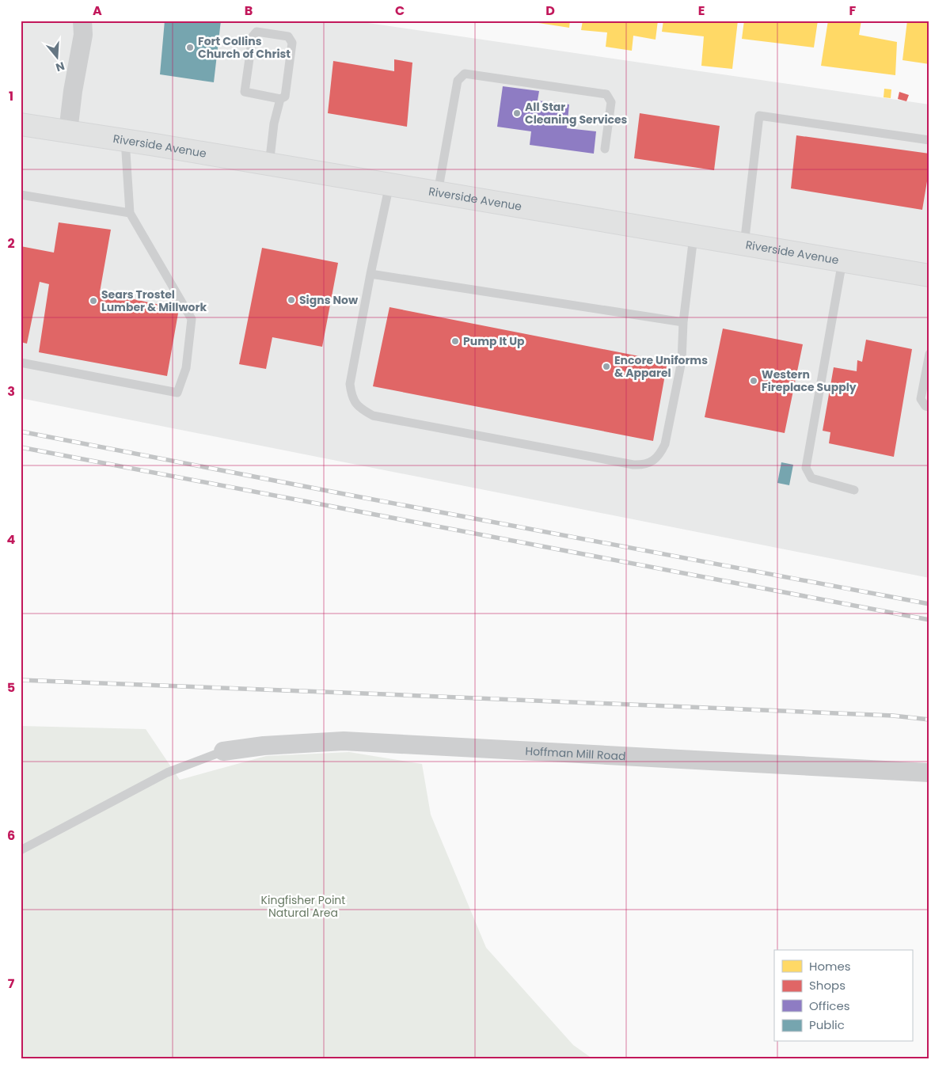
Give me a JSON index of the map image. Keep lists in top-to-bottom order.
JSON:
{
  "streets": {
    "main road": ["Riverside Avenue"],
    "street": ["Hoffman Mill Road"]
  },
  "parks": ["Kingfisher Point Natural Area"],
  "places": [
    "Fort Collins Church of Christ",
    "All Star Cleaning Services",
    "Signs Now",
    "Sears Trostel Lumber & Millwork",
    "Pump It Up",
    "Encore Uniforms & Apparel",
    "Western Fireplace Supply"
  ],
  "legend": [
    "Homes",
    "Shops",
    "Offices",
    "Public"
  ],
  "north": "bottom",
  "grid": {
    "columns": [
      "A",
      "B",
      "C",
      "D",
      "E",
      "F"
    ],
    "rows": [
      "1",
      "2",
      "3",
      "4",
      "5",
      "6",
      "7"
    ]
  }
}
